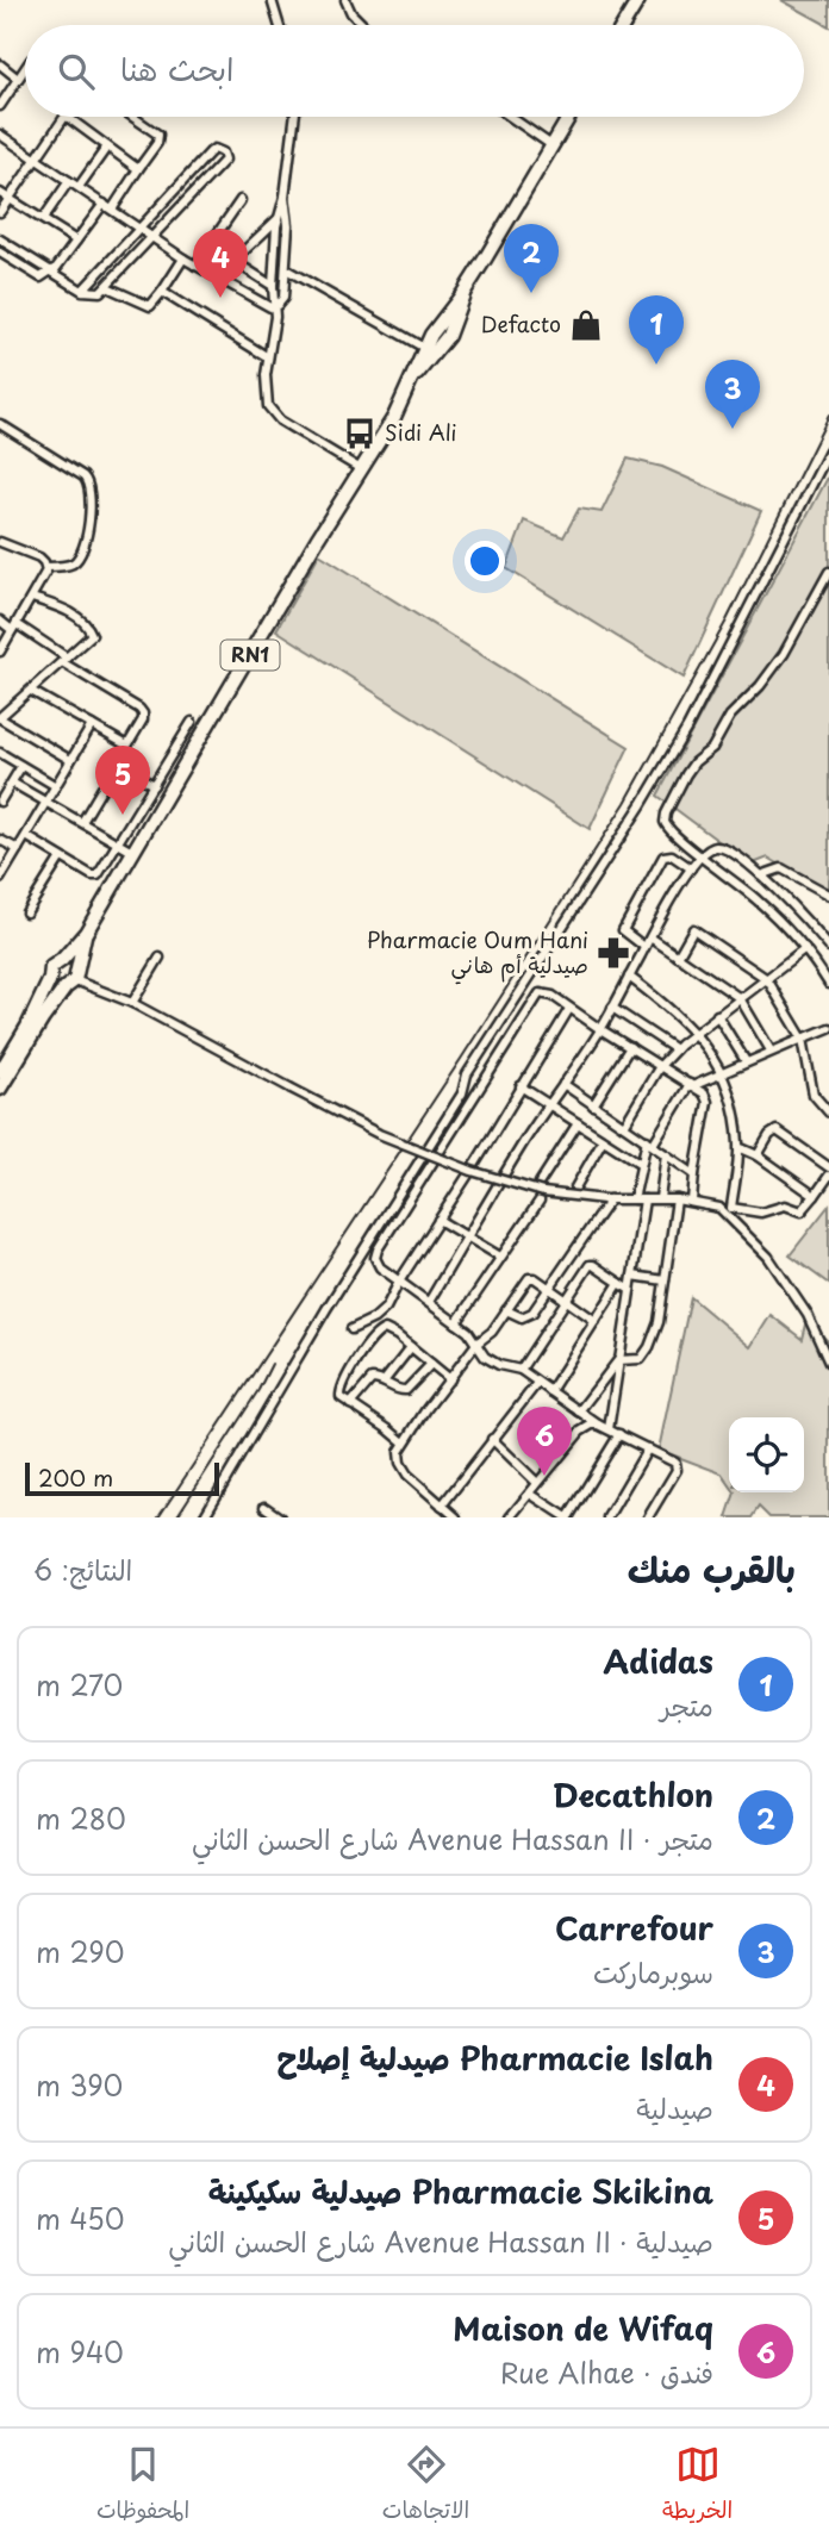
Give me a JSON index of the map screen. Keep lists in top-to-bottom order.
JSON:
{
  "streets": {
    "main road": ["RN1"]
  },
  "places": {
    "shop": ["Defacto"],
    "bus stop": ["Sidi Ali"],
    "pharmacy": ["Pharmacie Oum Hani صيدلية أم هاني"]
  },
  "scale_bar": "200 m",
  "page": {
    "search": "ابحث هنا",
    "pins": [
      "2",
      "4",
      "1",
      "3",
      "5",
      "6"
    ],
    "scale": "200 m",
    "heading": ["بالقرب منك", "النتائج: 6"],
    "list": [
      {
        "mark": "1",
        "name": "Adidas",
        "note": "متجر",
        "value": "270 m"
      },
      {
        "mark": "2",
        "name": "Decathlon",
        "note": "متجر · Avenue Hassan II شارع الحسن الثاني",
        "value": "280 m"
      },
      {
        "mark": "3",
        "name": "Carrefour",
        "note": "سوبرماركت",
        "value": "290 m"
      },
      {
        "mark": "4",
        "name": "Pharmacie Islah صيدلية إصلاح",
        "note": "صيدلية",
        "value": "390 m"
      },
      {
        "mark": "5",
        "name": "Pharmacie Skikina صيدلية سكيكينة",
        "note": "صيدلية · Avenue Hassan II شارع الحسن الثاني",
        "value": "450 m"
      },
      {
        "mark": "6",
        "name": "Maison de Wifaq",
        "note": "فندق · Rue Alhae",
        "value": "940 m"
      }
    ],
    "nav": ["الخريطة", "الاتجاهات", "المحفوظات"]
  }
}
